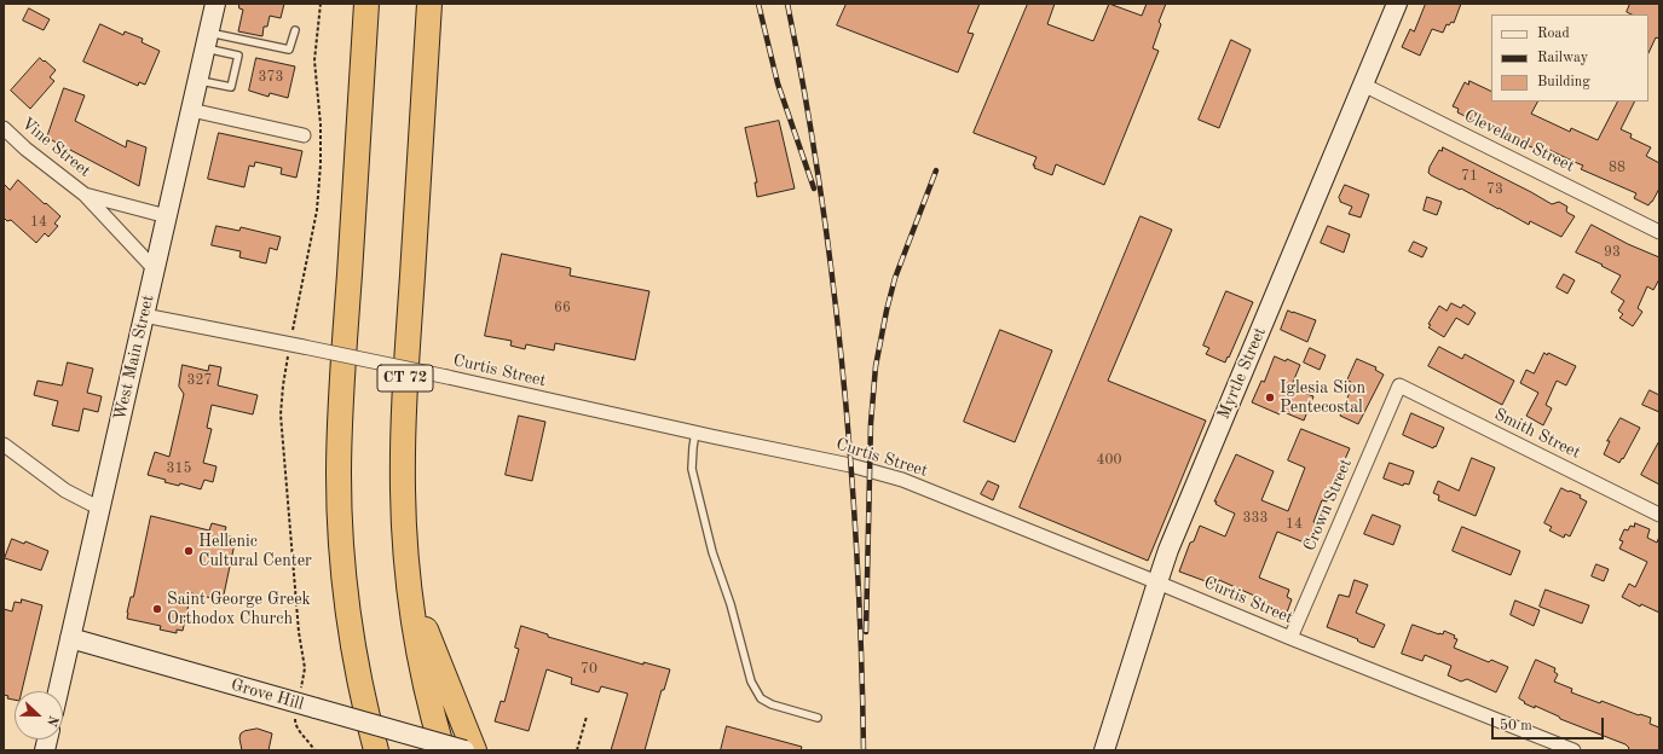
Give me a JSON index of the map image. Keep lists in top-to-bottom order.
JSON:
{
  "streets": {
    "highway": ["CT 72"],
    "street": [
      "Cleveland Street",
      "Vine Street",
      "West Main Street",
      "Curtis Street",
      "Myrtle Street",
      "Smith Street",
      "Crown Street",
      "Grove Hill"
    ]
  },
  "crossings": [
    ["Cleveland Street", "Myrtle Street"],
    ["Vine Street", "West Main Street"],
    ["West Main Street", "Curtis Street"],
    ["West Main Street", "Grove Hill"],
    ["Curtis Street", "Myrtle Street"],
    ["Curtis Street", "Crown Street"],
    ["Smith Street", "Crown Street"]
  ],
  "places": ["Iglesia Sion Pentecostal", "Hellenic Cultural Center", "Saint George Greek Orthodox Church"],
  "house_numbers": [
    "373",
    "88",
    "71",
    "73",
    "14",
    "93",
    "66",
    "327",
    "400",
    "315",
    "333",
    "14",
    "70"
  ],
  "legend": ["Road", "Railway", "Building"],
  "scale_bar": "50 m",
  "north": "right"
}
